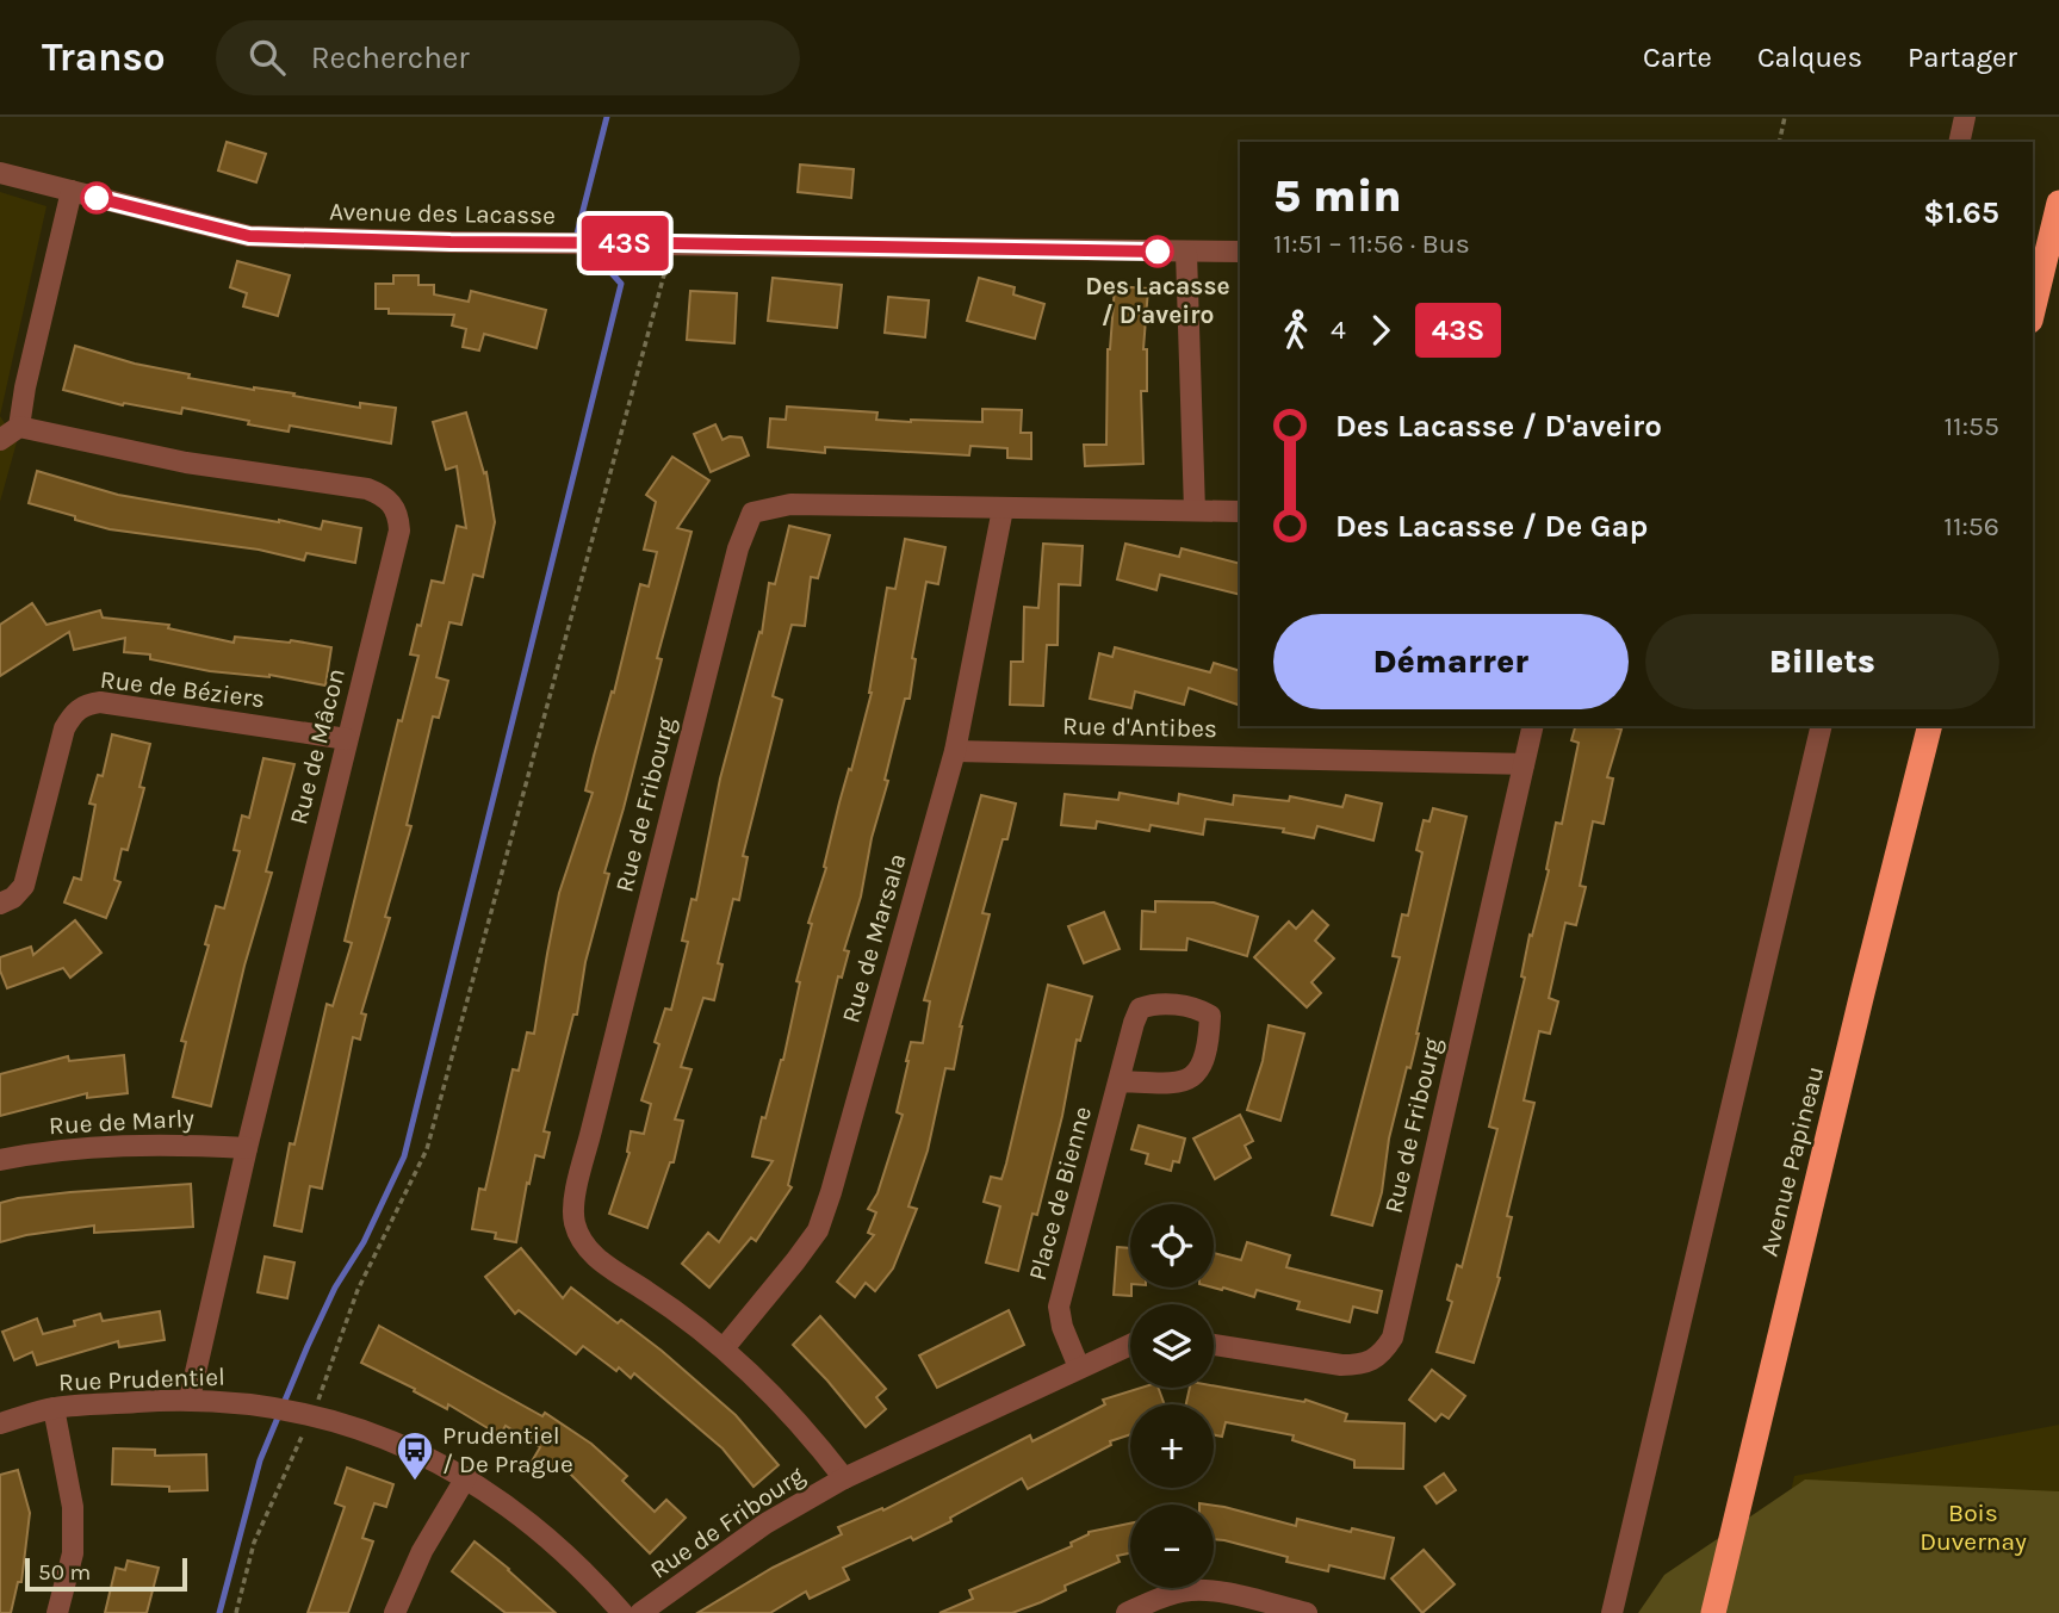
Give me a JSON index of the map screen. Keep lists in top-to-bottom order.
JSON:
{
  "streets": {
    "highway": ["Avenue Papineau"],
    "street": [
      "Avenue des Lacasse",
      "Rue de Béziers",
      "Rue d'Antibes",
      "Rue de Mâcon",
      "Rue de Fribourg",
      "Rue de Marsala",
      "Rue de Marly",
      "Place de Bienne",
      "Rue Prudentiel"
    ]
  },
  "crossings": [
    ["Rue de Béziers", "Rue de Mâcon"],
    ["Rue d'Antibes", "Rue de Fribourg"],
    ["Rue d'Antibes", "Rue de Marsala"],
    ["Rue de Mâcon", "Rue de Marly"],
    ["Rue de Mâcon", "Rue Prudentiel"],
    ["Rue de Fribourg", "Rue de Marsala"],
    ["Rue de Fribourg", "Place de Bienne"]
  ],
  "parks": ["Bois Duvernay"],
  "places": {
    "other": ["Des Lacasse / D'aveiro"],
    "bus stop": ["Prudentiel / De Prague"]
  },
  "lines": ["bus line 43S"],
  "scale_bar": "50 m",
  "page": {
    "header": "Transo",
    "search": "Rechercher",
    "nav": ["Carte", "Calques", "Partager"],
    "on_map": "43S",
    "heading": ["5 min", "11:51 – 11:56 · Bus", "$1.65"],
    "legs": ["4", "43S"],
    "list": [
      {
        "name": "Des Lacasse / D'aveiro",
        "value": "11:55"
      },
      {
        "name": "Des Lacasse / De Gap",
        "value": "11:56"
      }
    ],
    "buttons": ["Démarrer", "Billets"],
    "map_buttons": ["+", "−"],
    "scale": "50 m"
  }
}
